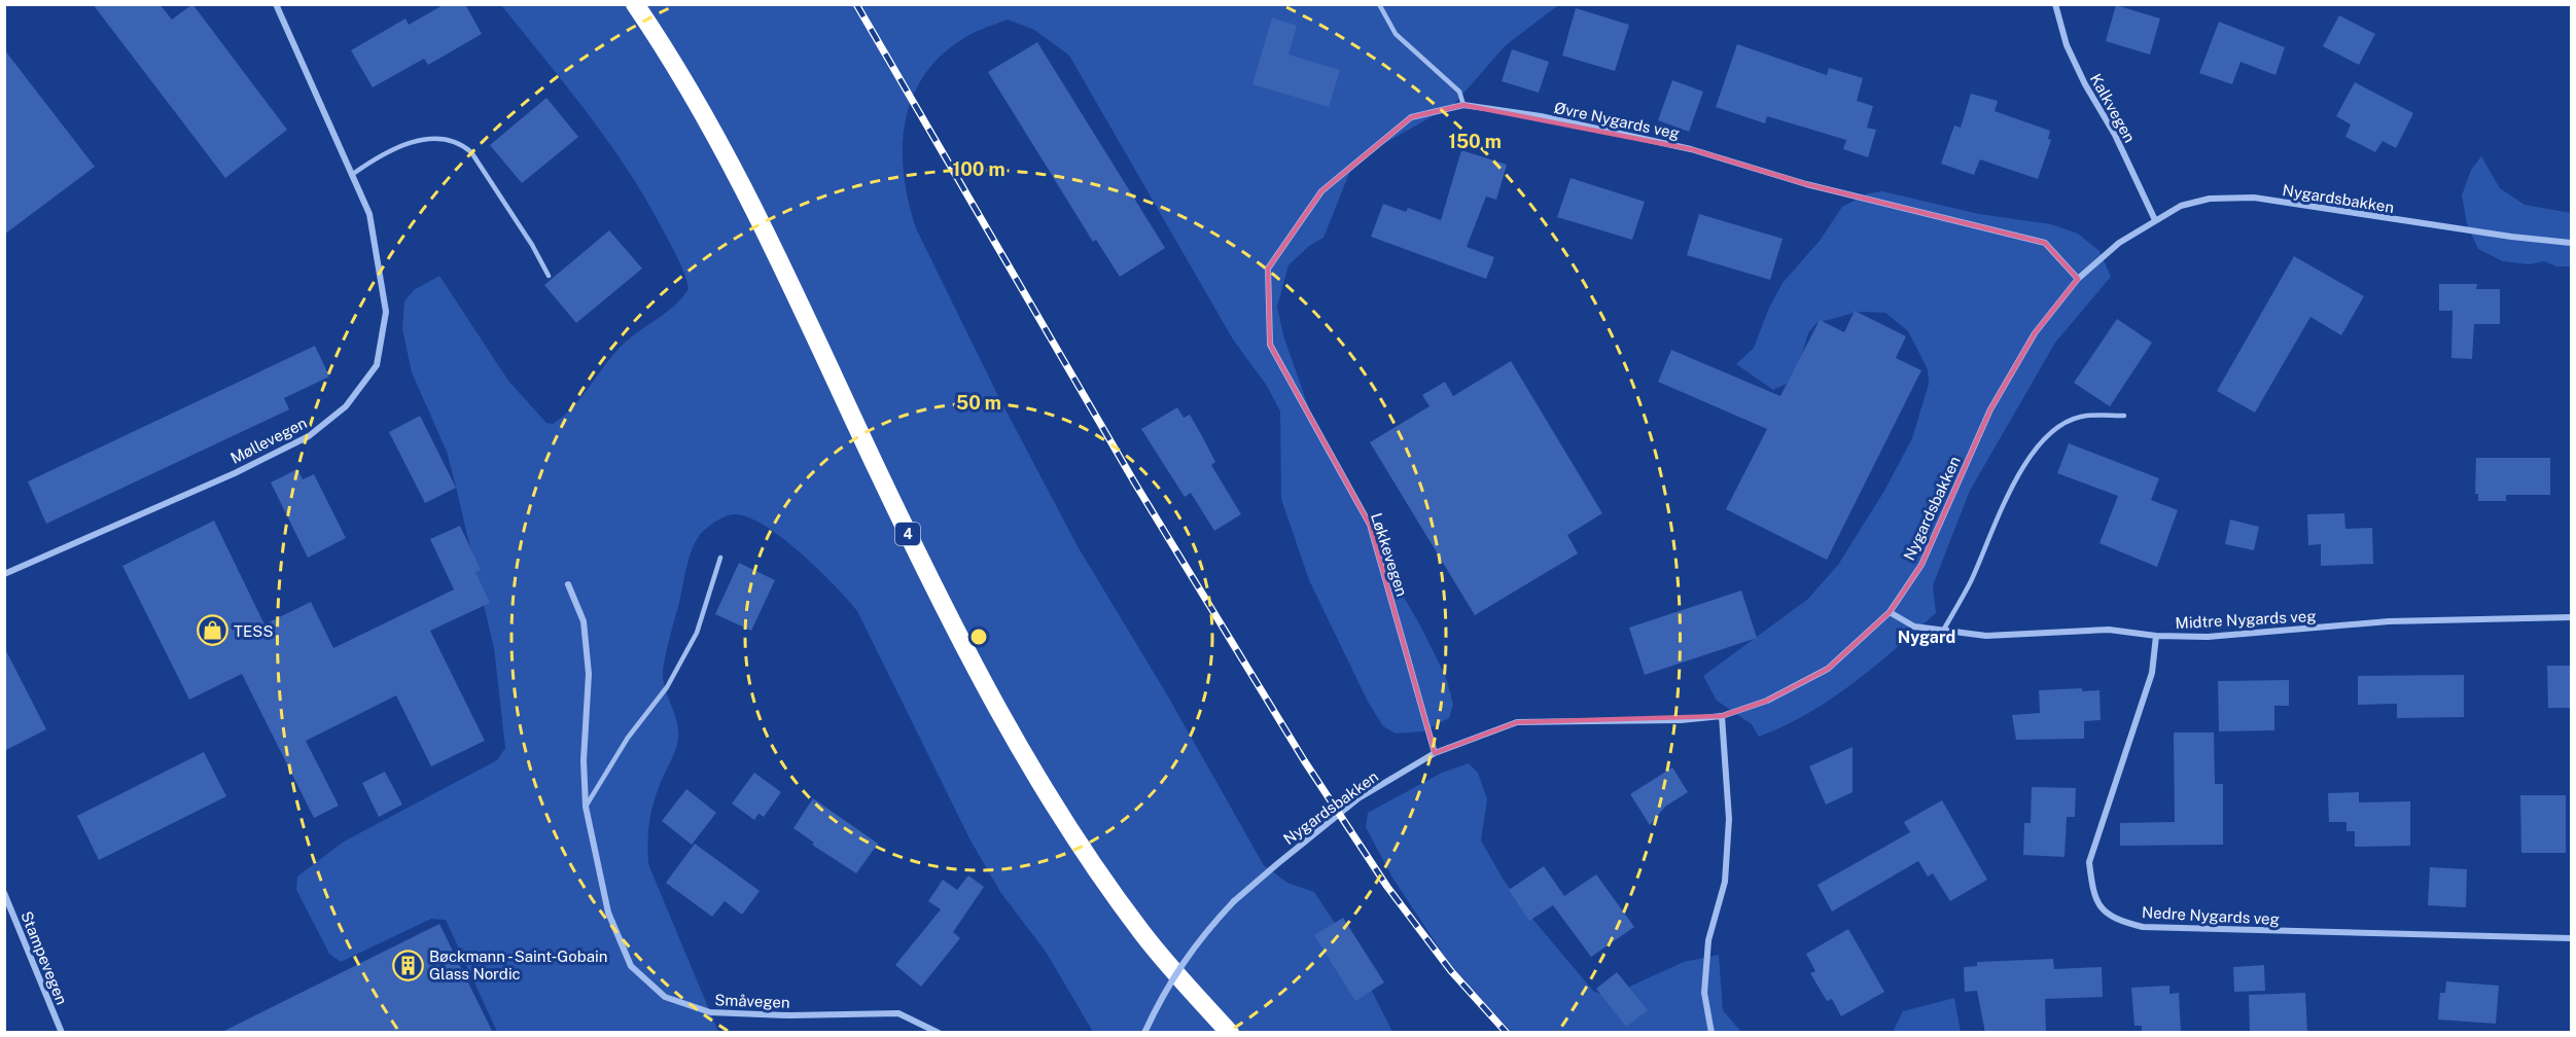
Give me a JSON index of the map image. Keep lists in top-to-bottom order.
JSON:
{
  "streets": {
    "highway": ["4"],
    "street": [
      "Kalkvegen",
      "Øvre Nygards veg",
      "Nygardsbakken",
      "Møllevegen",
      "Løkkevegen",
      "Midtre Nygards veg",
      "Nedre Nygards veg",
      "Stampevegen",
      "Småvegen"
    ]
  },
  "crossings": [
    ["Kalkvegen", "Nygardsbakken"],
    ["Øvre Nygards veg", "Nygardsbakken"],
    ["Øvre Nygards veg", "Løkkevegen"],
    ["Nygardsbakken", "Løkkevegen"],
    ["Nygardsbakken", "Midtre Nygards veg"],
    ["Midtre Nygards veg", "Nedre Nygards veg"]
  ],
  "districts": ["Nygard"],
  "places": {
    "shop": ["TESS"],
    "building": ["Bøckmann - Saint-Gobain Glass Nordic"]
  },
  "rings": ["150 m", "100 m", "50 m"]
}
